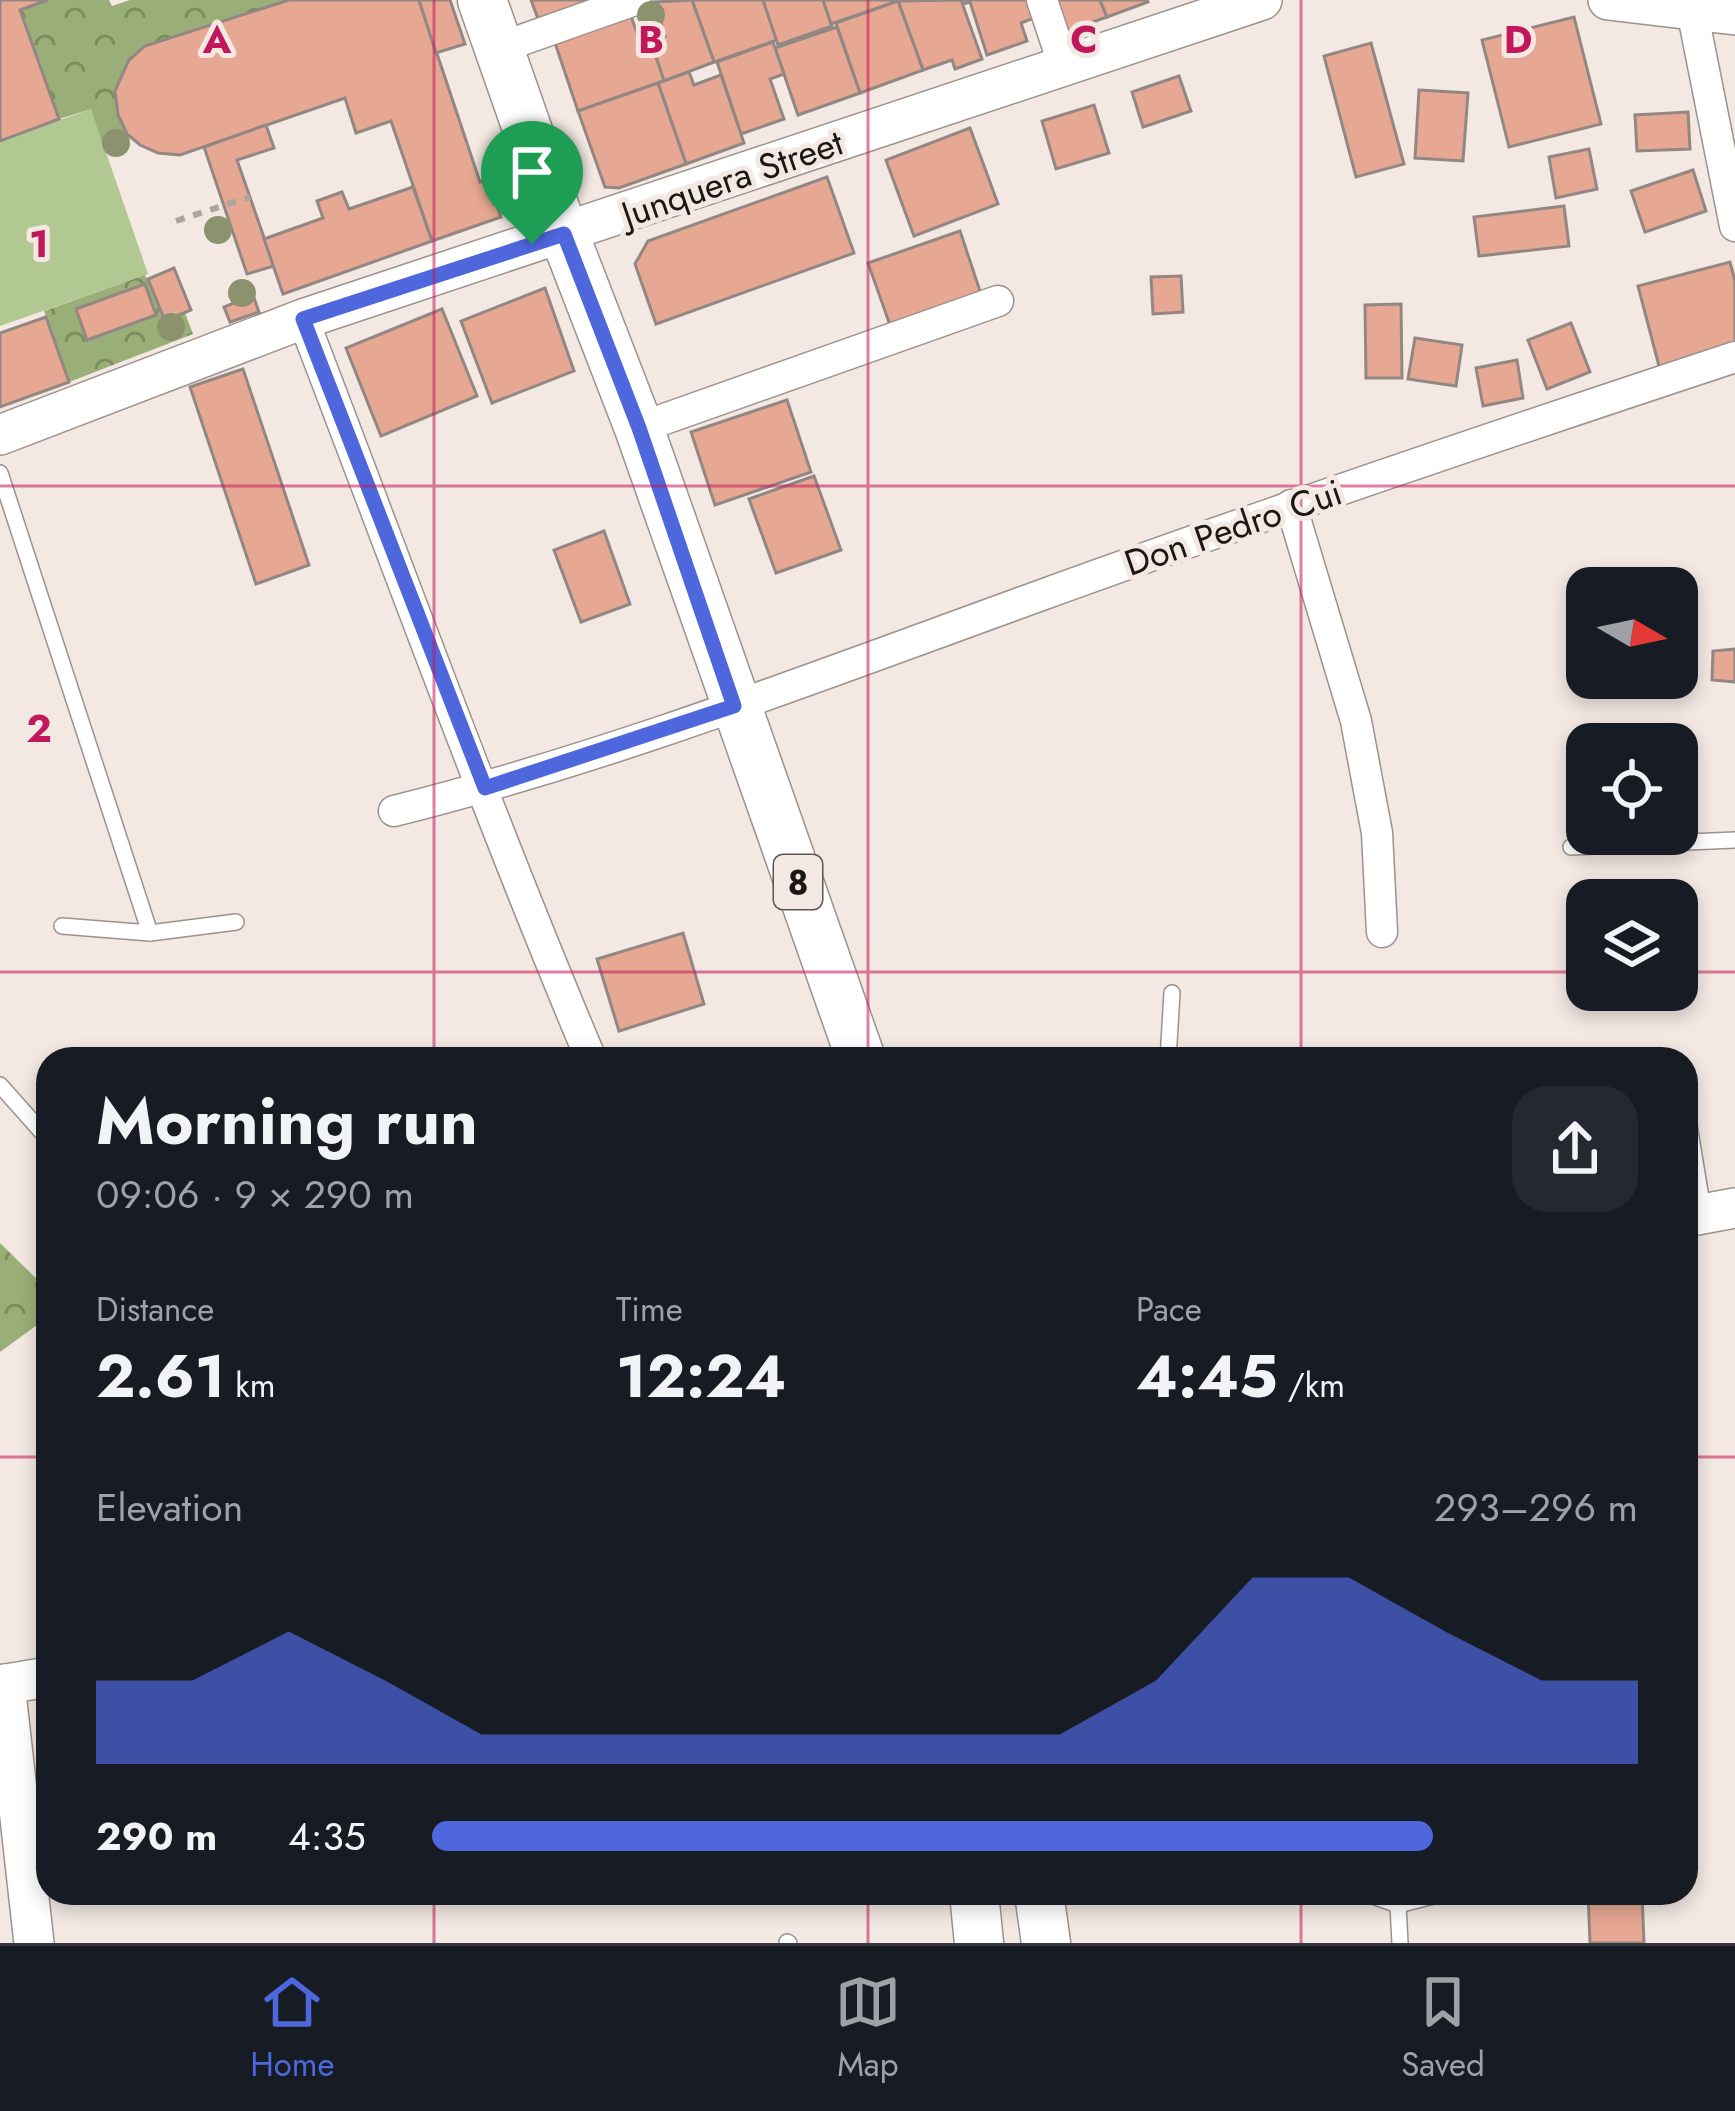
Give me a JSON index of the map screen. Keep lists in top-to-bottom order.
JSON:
{
  "streets": {
    "main road": ["8"],
    "street": ["Junquera Street", "Don Pedro Cui"]
  },
  "crossings": [
    ["Junquera Street", "8"],
    ["Don Pedro Cui", "8"]
  ],
  "north": "right",
  "page": {
    "heading": ["Morning run", "09:06 · 9 × 290 m"],
    "stats": [
      ["Distance", "2.61 km"],
      ["Time", "12:24"],
      ["Pace", "4:45 /km"]
    ],
    "chart": ["Elevation", "293–296 m"],
    "list": [
      {
        "name": "290 m",
        "note": "4:35"
      }
    ],
    "tabs": ["Home", "Map", "Saved"]
  },
  "grid": {
    "columns": [
      "A",
      "B",
      "C",
      "D"
    ],
    "rows": ["1", "2"]
  }
}
